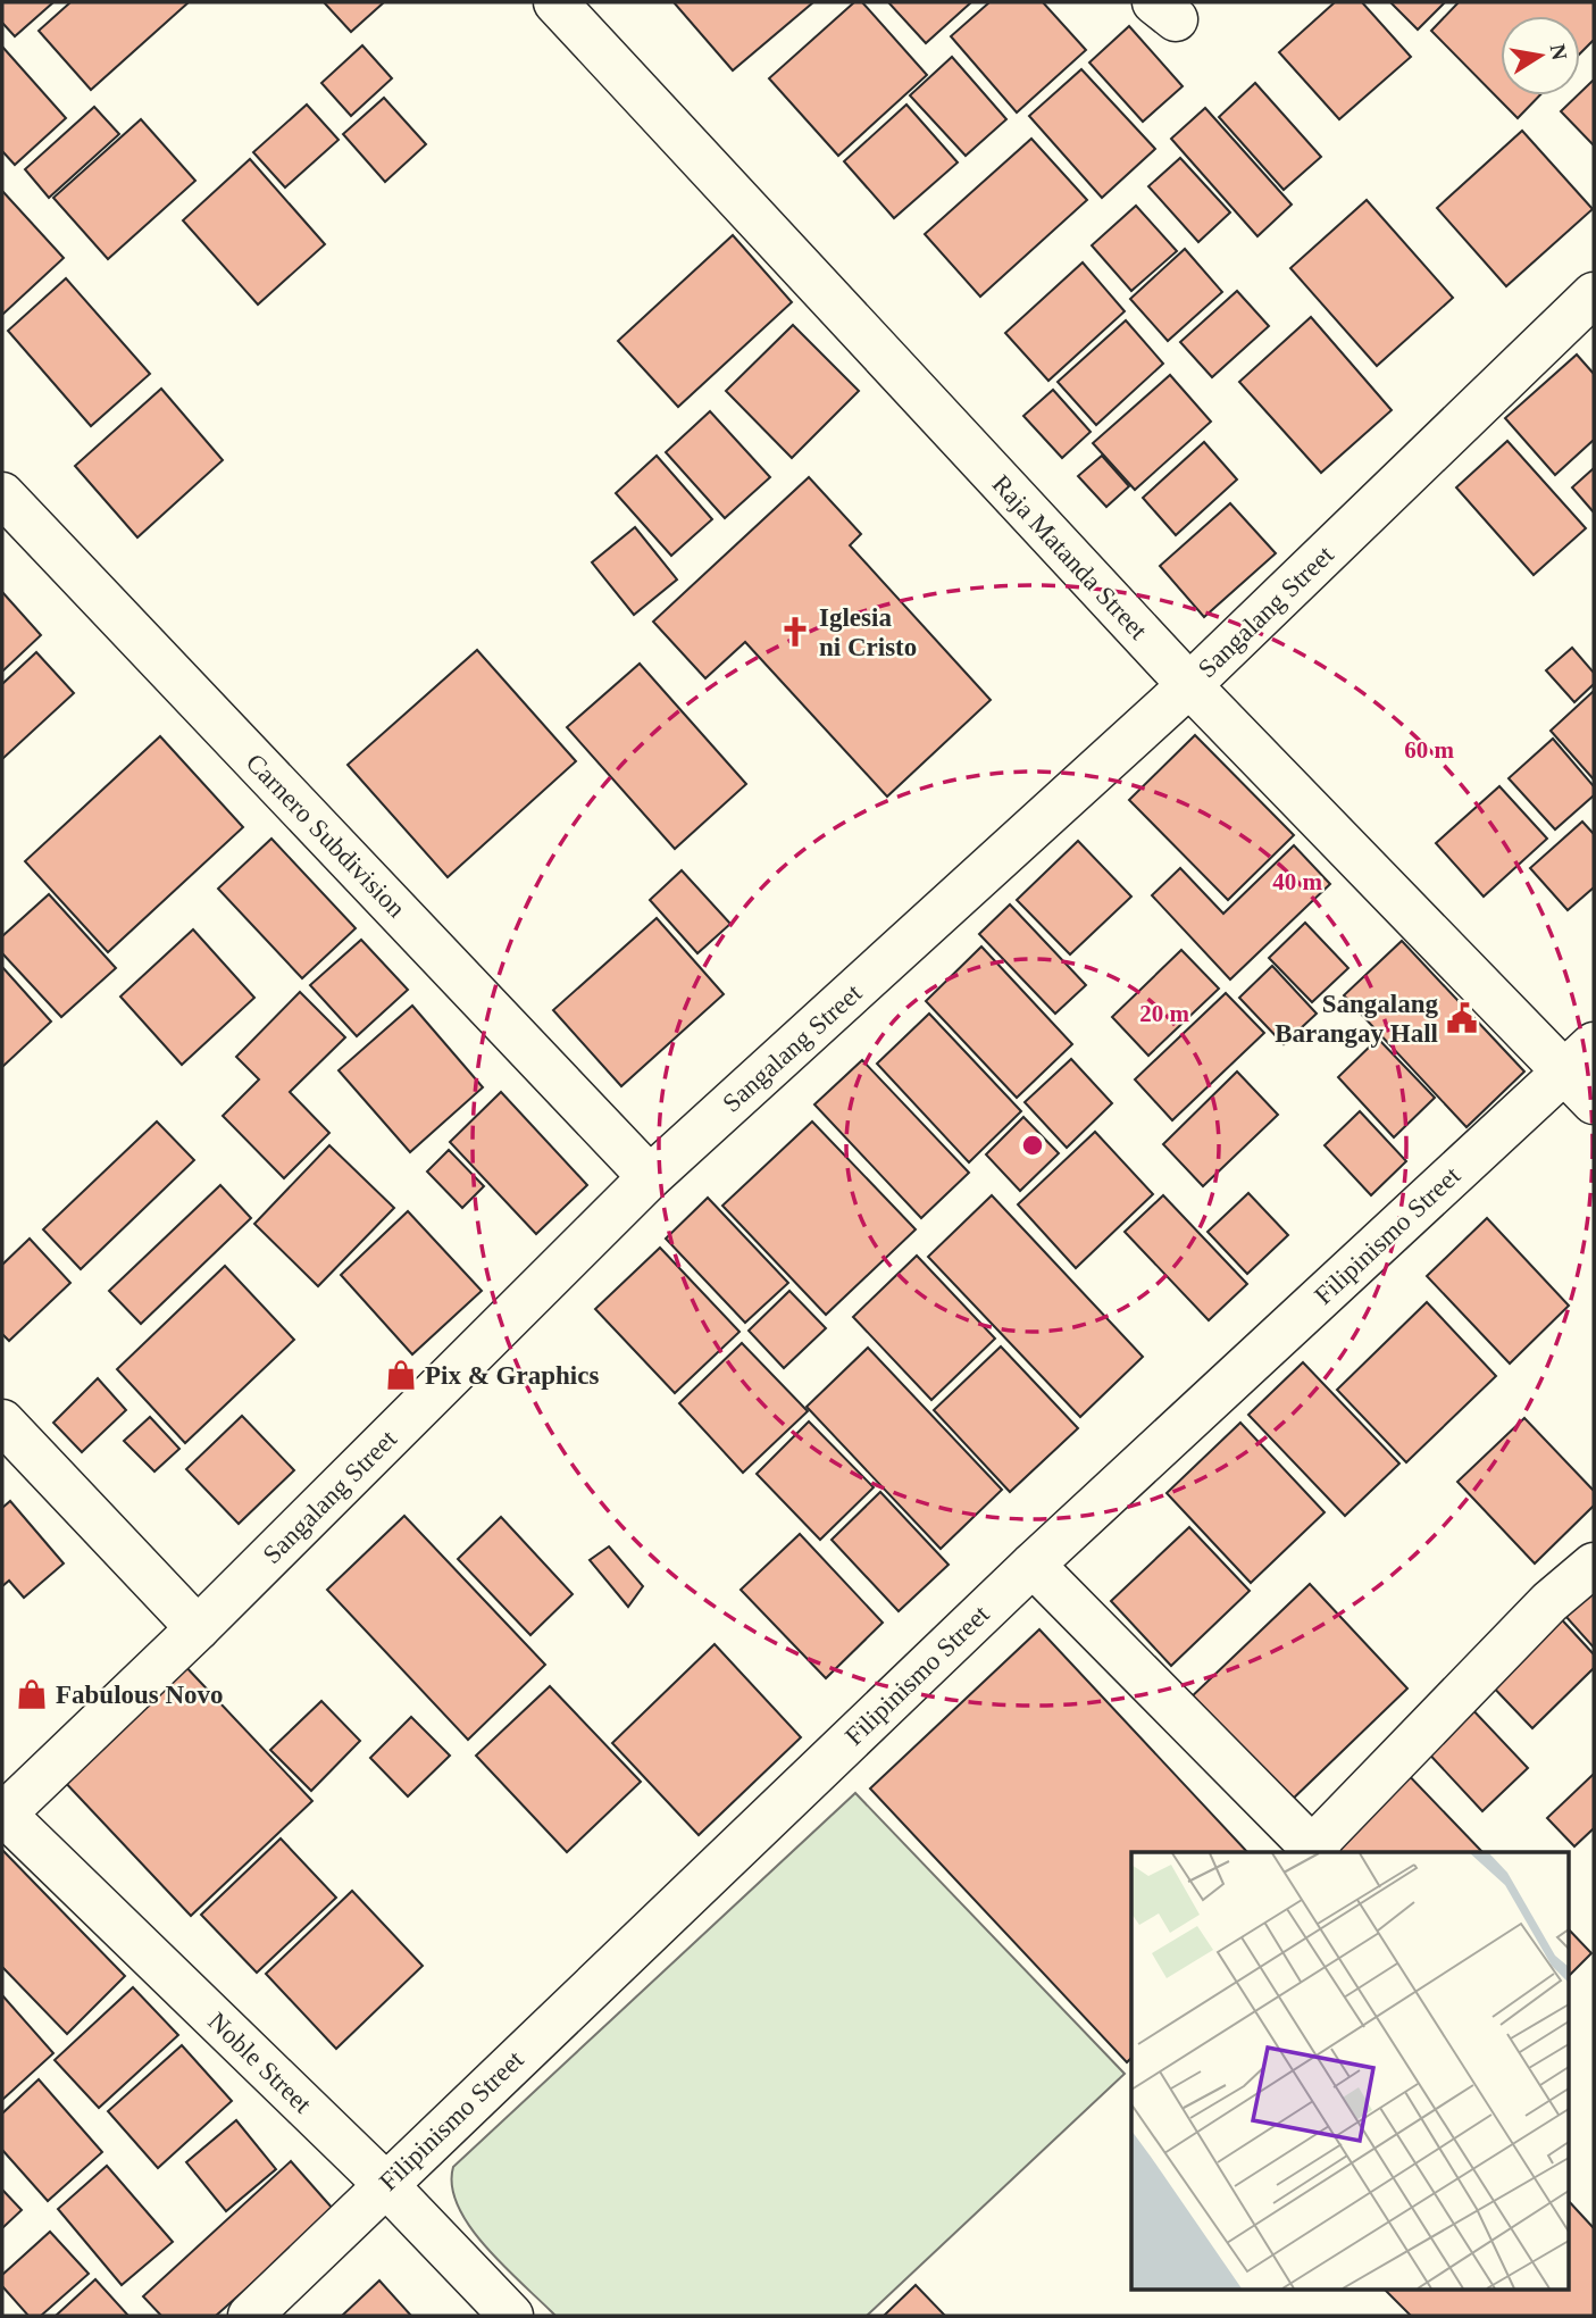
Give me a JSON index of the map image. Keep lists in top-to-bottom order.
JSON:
{
  "streets": {
    "street": [
      "Raja Matanda Street",
      "Sangalang Street",
      "Carnero Subdivision",
      "Filipinismo Street",
      "Noble Street"
    ]
  },
  "crossings": [
    ["Raja Matanda Street", "Sangalang Street"],
    ["Raja Matanda Street", "Filipinismo Street"],
    ["Sangalang Street", "Carnero Subdivision"],
    ["Sangalang Street", "Noble Street"],
    ["Filipinismo Street", "Noble Street"]
  ],
  "places": {
    "church": ["Iglesia ni Cristo"],
    "public building": ["Sangalang Barangay Hall"],
    "shop": ["Pix & Graphics", "Fabulous Novo"]
  },
  "north": "right",
  "rings": ["60 m", "40 m", "20 m"]
}
